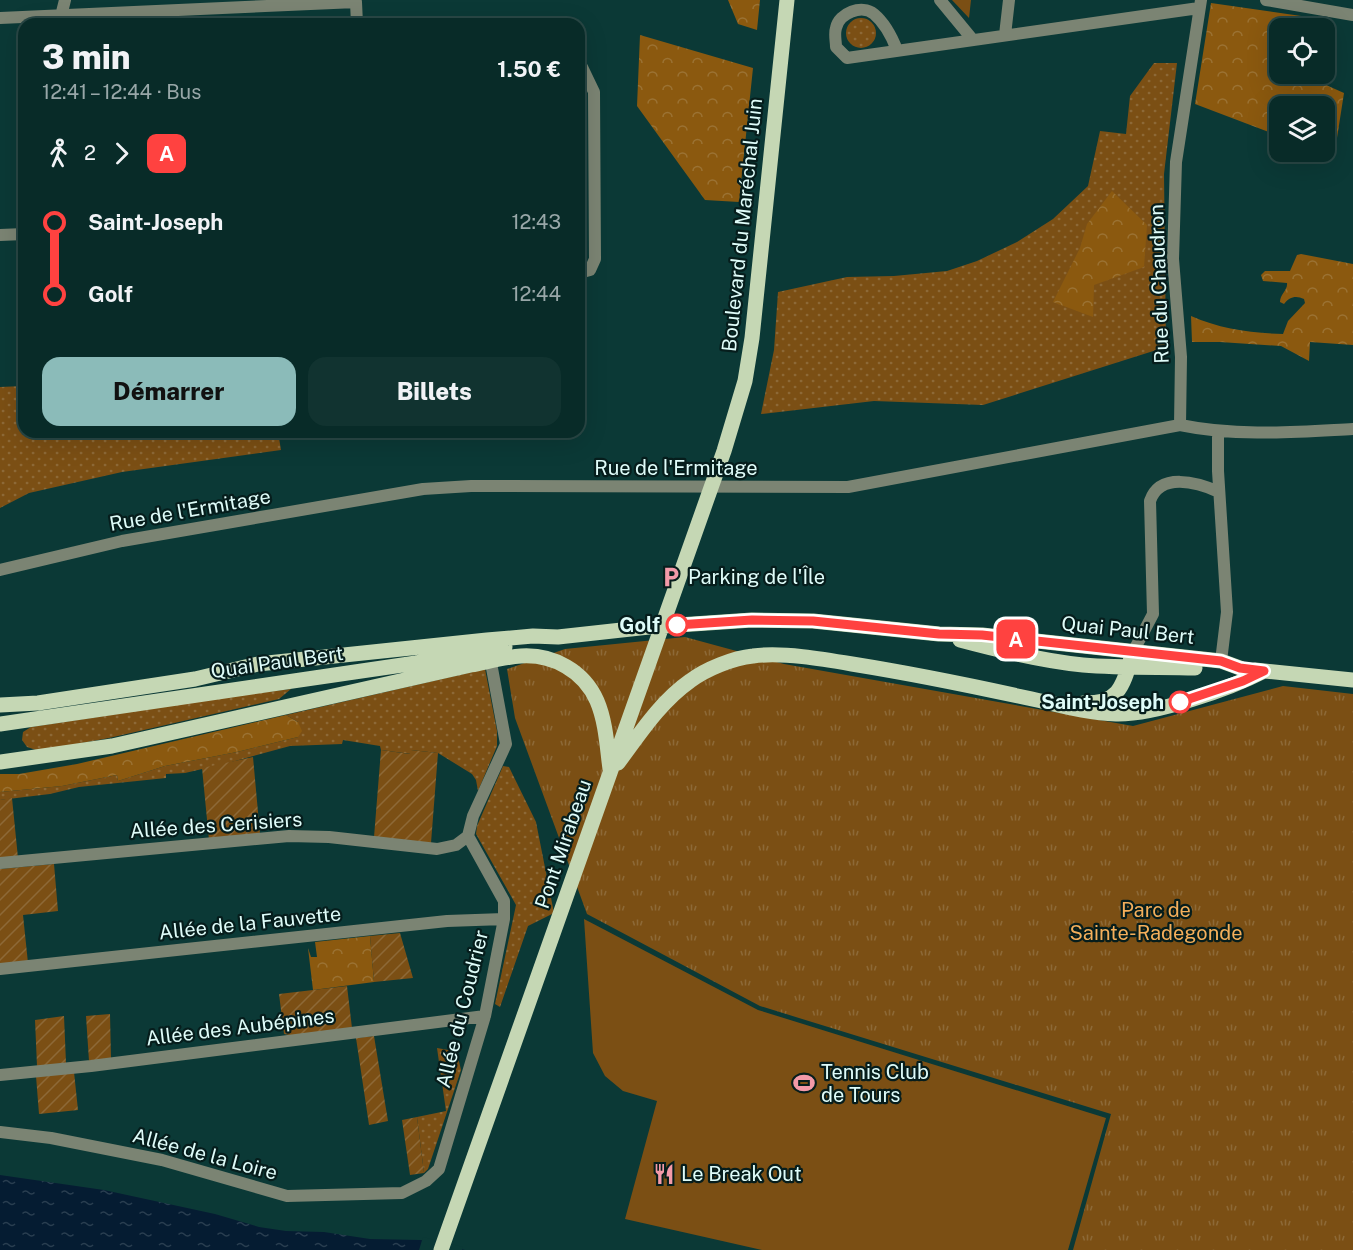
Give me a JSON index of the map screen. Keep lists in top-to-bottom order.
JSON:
{
  "streets": {
    "main road": ["Boulevard du Maréchal Juin", "Quai Paul Bert", "Pont Mirabeau"],
    "street": [
      "Rue du Chaudron",
      "Rue de l'Ermitage",
      "Allée des Cerisiers",
      "Allée de la Fauvette",
      "Allée du Coudrier",
      "Allée des Aubépines",
      "Allée de la Loire"
    ]
  },
  "crossings": [
    ["Boulevard du Maréchal Juin", "Pont Mirabeau"],
    ["Rue du Chaudron", "Rue de l'Ermitage"],
    ["Allée des Cerisiers", "Allée du Coudrier"],
    ["Allée de la Fauvette", "Allée du Coudrier"],
    ["Allée du Coudrier", "Allée des Aubépines"],
    ["Allée du Coudrier", "Allée de la Loire"]
  ],
  "parks": ["Parc de Sainte-Radegonde"],
  "places": {
    "parking": ["Parking de l'Île"],
    "other": ["Golf", "Saint-Joseph"],
    "sports": ["Tennis Club de Tours"],
    "restaurant": ["Le Break Out"]
  },
  "lines": ["bus line A"],
  "page": {
    "on_map": "A",
    "heading": ["3 min", "12:41 – 12:44 · Bus", "1.50 €"],
    "legs": ["2", "A"],
    "list": [
      {
        "name": "Saint-Joseph",
        "value": "12:43"
      },
      {
        "name": "Golf",
        "value": "12:44"
      }
    ],
    "buttons": ["Démarrer", "Billets"]
  }
}
